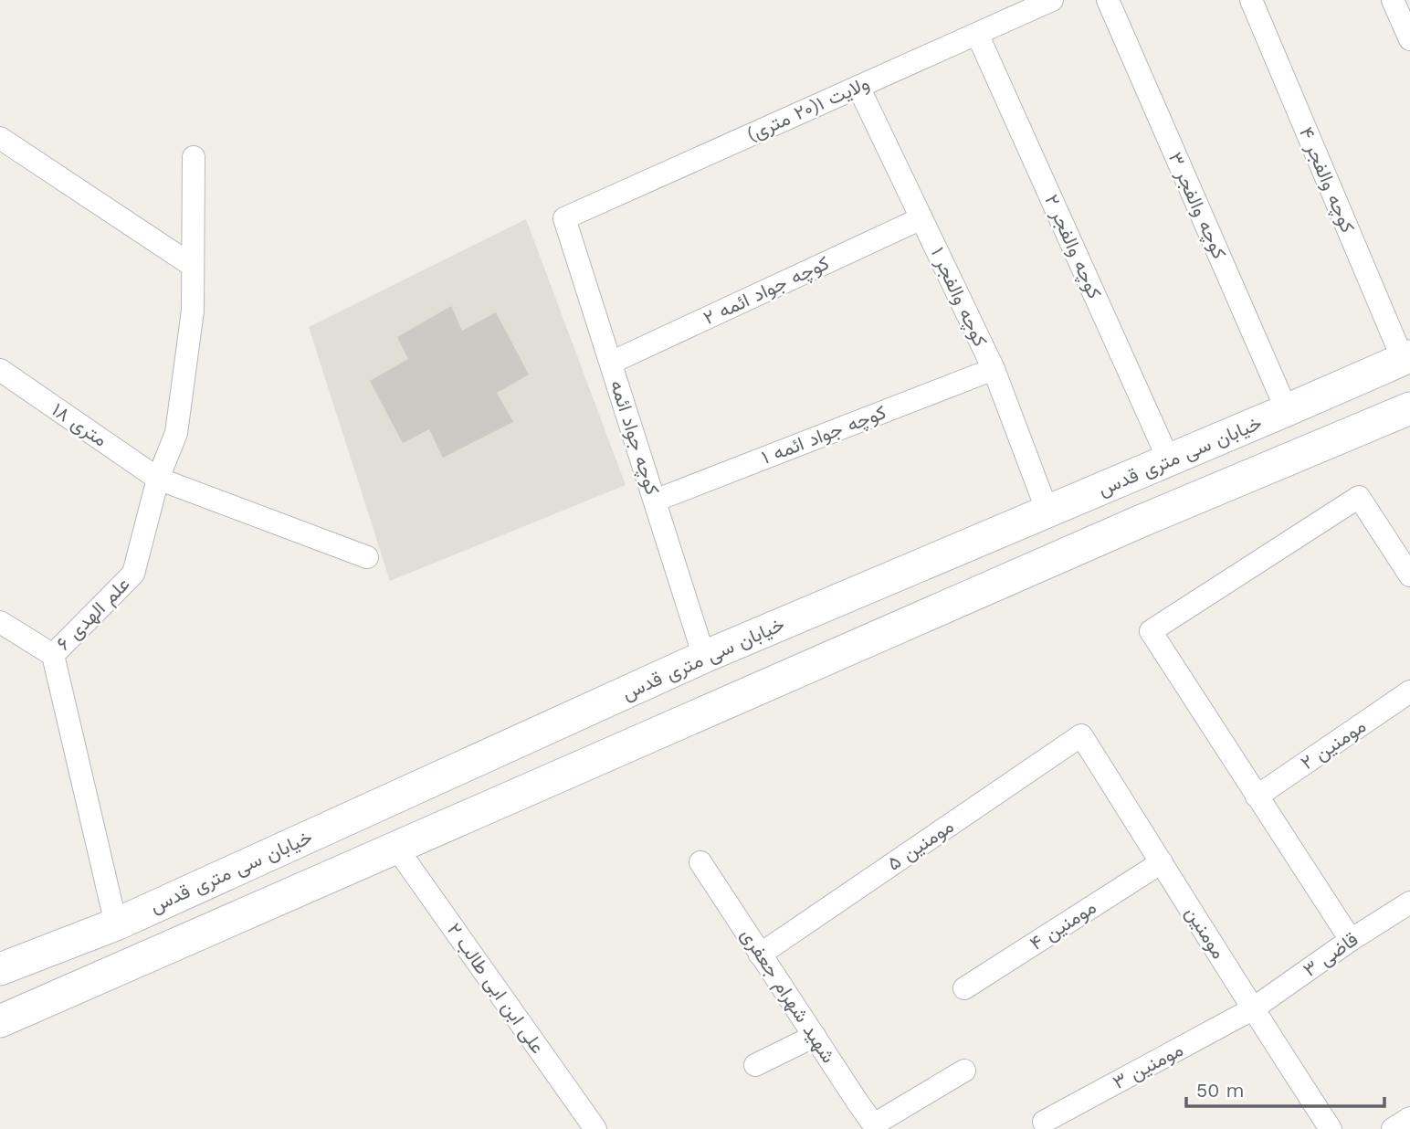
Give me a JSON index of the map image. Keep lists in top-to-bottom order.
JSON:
{
  "streets": {
    "main road": ["خیابان سی متری قدس"],
    "street": [
      "ولایت ۱(۲۰ متری)",
      "کوچه والفجر ۴",
      "کوچه والفجر ۳",
      "کوچه والفجر ۲",
      "کوچه جواد ائمه ۲",
      "کوچه والفجر ۱",
      "۱۸ متری",
      "کوچه جواد ائمه ۱",
      "کوچه جواد ائمه",
      "علم الهدی ۶",
      "مومنین ۲",
      "۵ مومنین",
      "مومنین ۴",
      "مومنین",
      "قاضی ۳",
      "علی ابن ابی طالب ۲",
      "شهید شهرام جعفری",
      "مومنین ۳"
    ]
  },
  "crossings": [
    ["ولایت ۱(۲۰ متری)", "کوچه والفجر ۲"],
    ["ولایت ۱(۲۰ متری)", "کوچه والفجر ۱"],
    ["ولایت ۱(۲۰ متری)", "کوچه جواد ائمه"],
    ["کوچه والفجر ۴", "خیابان سی متری قدس"],
    ["کوچه والفجر ۳", "خیابان سی متری قدس"],
    ["کوچه والفجر ۲", "خیابان سی متری قدس"],
    ["کوچه جواد ائمه ۲", "کوچه والفجر ۱"],
    ["کوچه جواد ائمه ۲", "کوچه جواد ائمه"],
    ["کوچه والفجر ۱", "کوچه جواد ائمه ۱"],
    ["کوچه والفجر ۱", "خیابان سی متری قدس"],
    ["۱۸ متری", "علم الهدی ۶"],
    ["کوچه جواد ائمه ۱", "کوچه جواد ائمه"],
    ["کوچه جواد ائمه", "خیابان سی متری قدس"],
    ["خیابان سی متری قدس", "علم الهدی ۶"],
    ["۵ مومنین", "مومنین"],
    ["۵ مومنین", "شهید شهرام جعفری"],
    ["مومنین ۴", "مومنین"],
    ["مومنین", "قاضی ۳"],
    ["مومنین", "مومنین ۳"],
    ["قاضی ۳", "مومنین ۳"]
  ],
  "scale_bar": "50 m"
}
